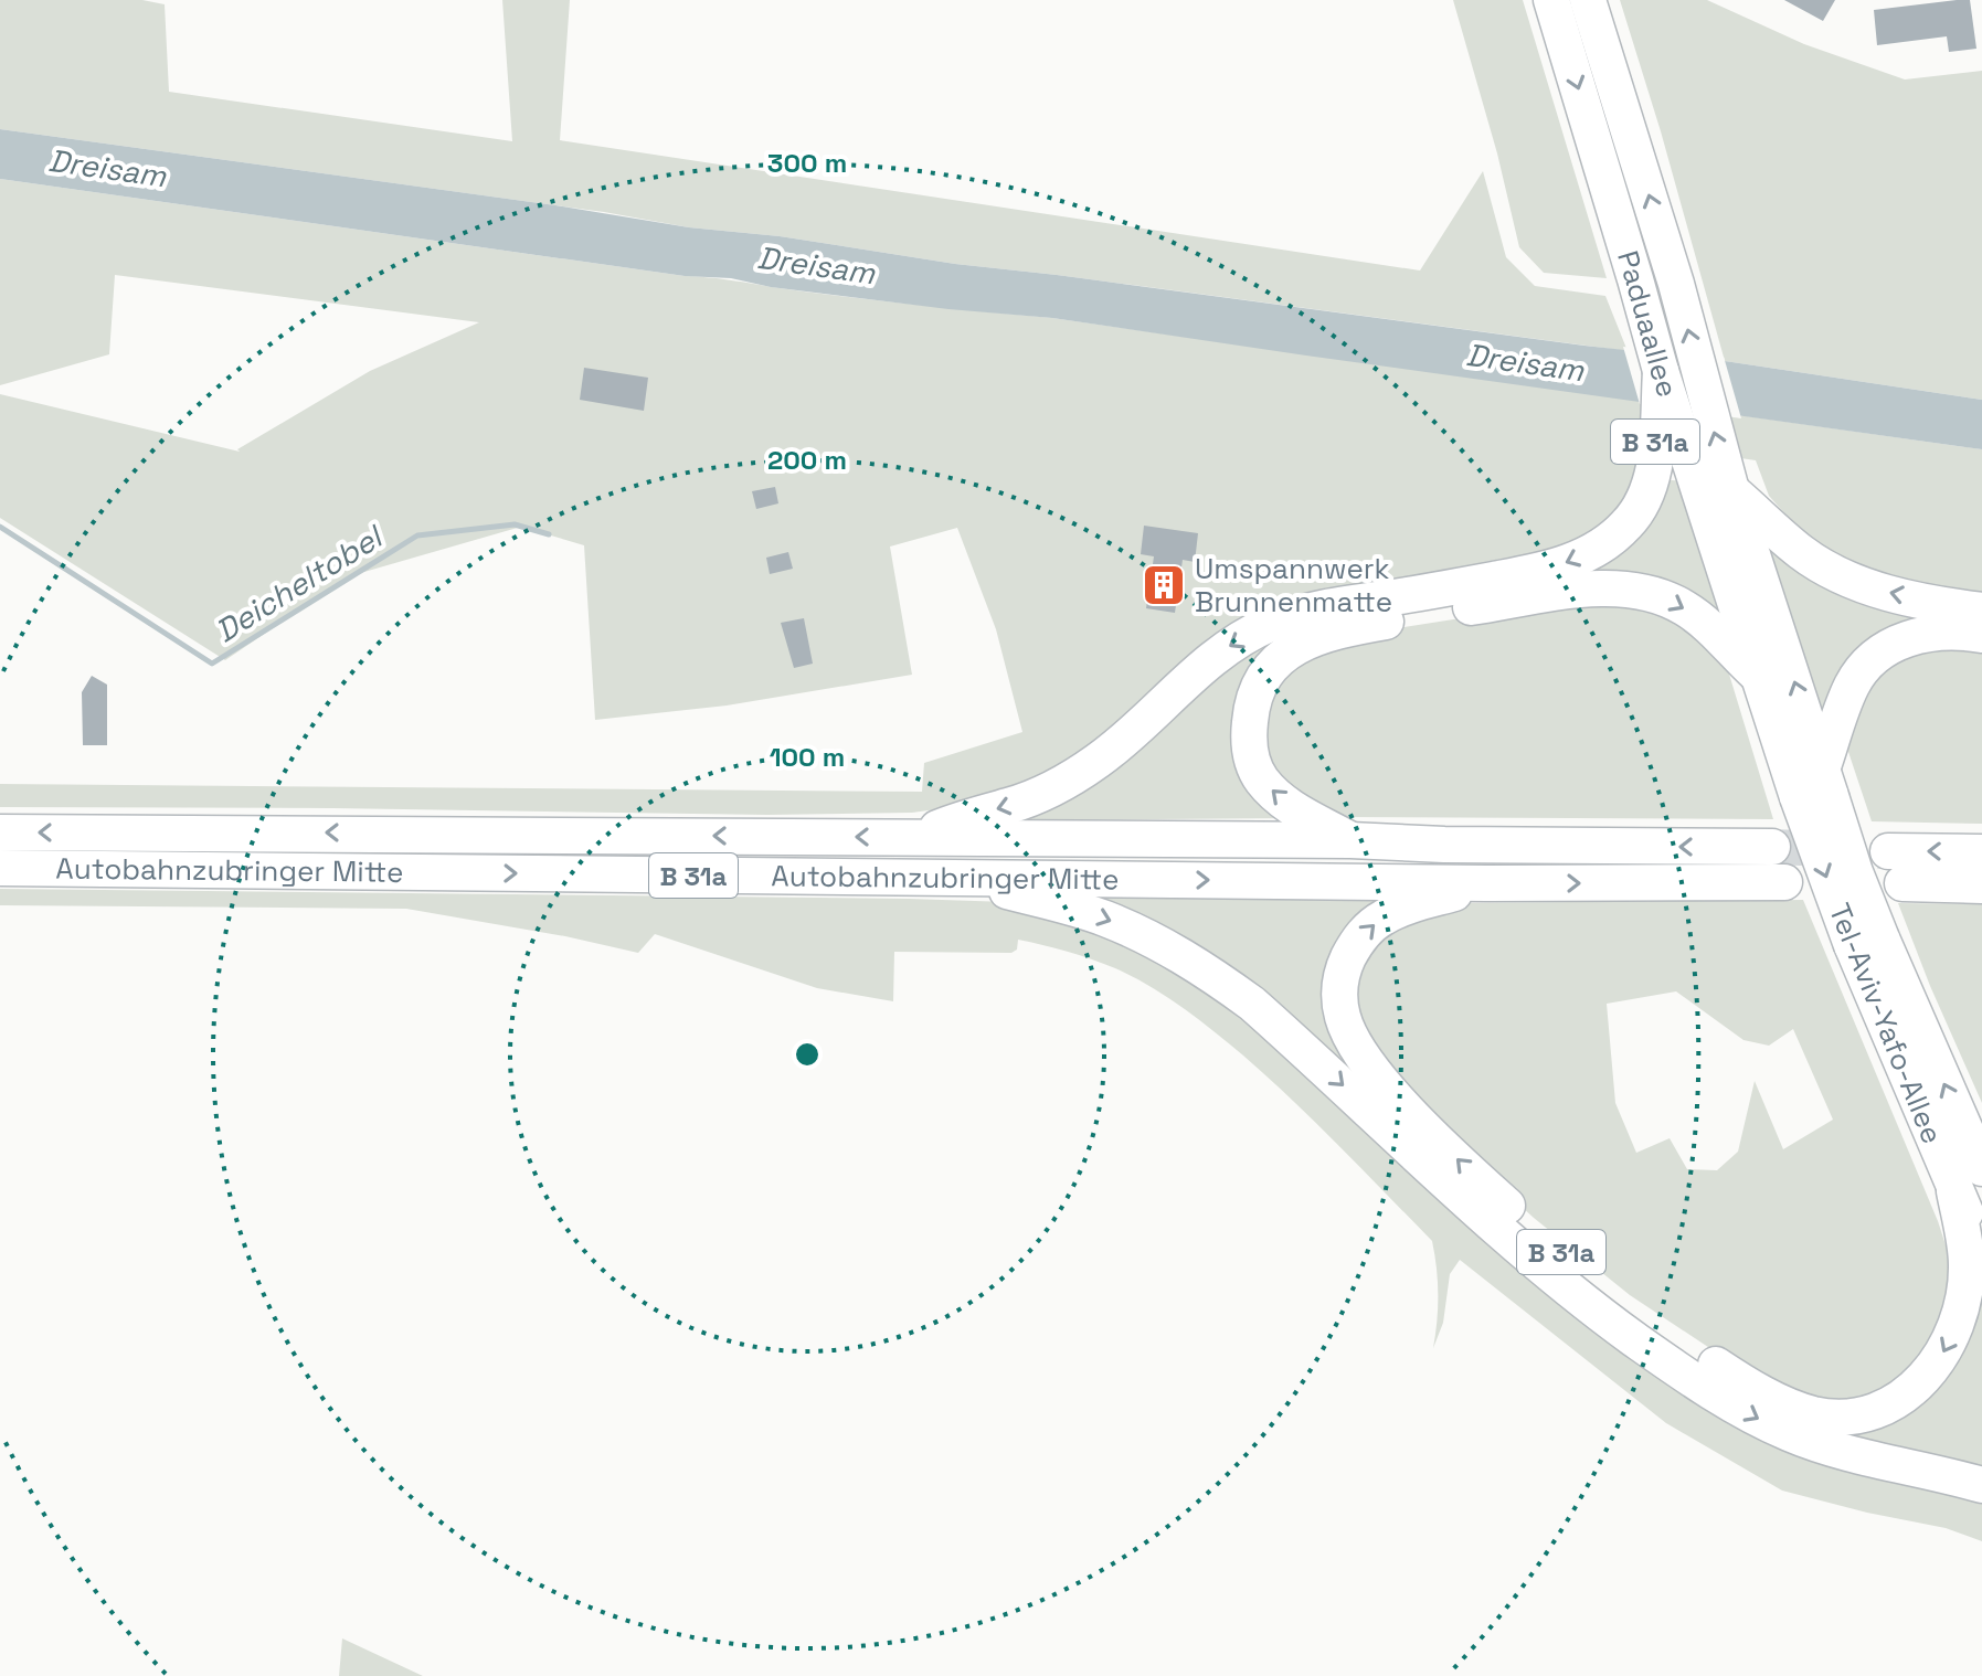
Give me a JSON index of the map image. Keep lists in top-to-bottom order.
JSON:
{
  "streets": {
    "highway": [
      "Paduaallee",
      "B 31a",
      "Autobahnzubringer Mitte",
      "Tel-Aviv-Yafo-Allee"
    ]
  },
  "crossings": [
    ["Paduaallee", "B 31a"],
    ["Paduaallee", "Tel-Aviv-Yafo-Allee"],
    ["B 31a", "Autobahnzubringer Mitte"],
    ["B 31a", "Tel-Aviv-Yafo-Allee"]
  ],
  "water": ["Dreisam", "Deicheltobel"],
  "places": {
    "building": ["Umspannwerk Brunnenmatte"]
  },
  "rings": ["300 m", "200 m", "100 m"]
}
